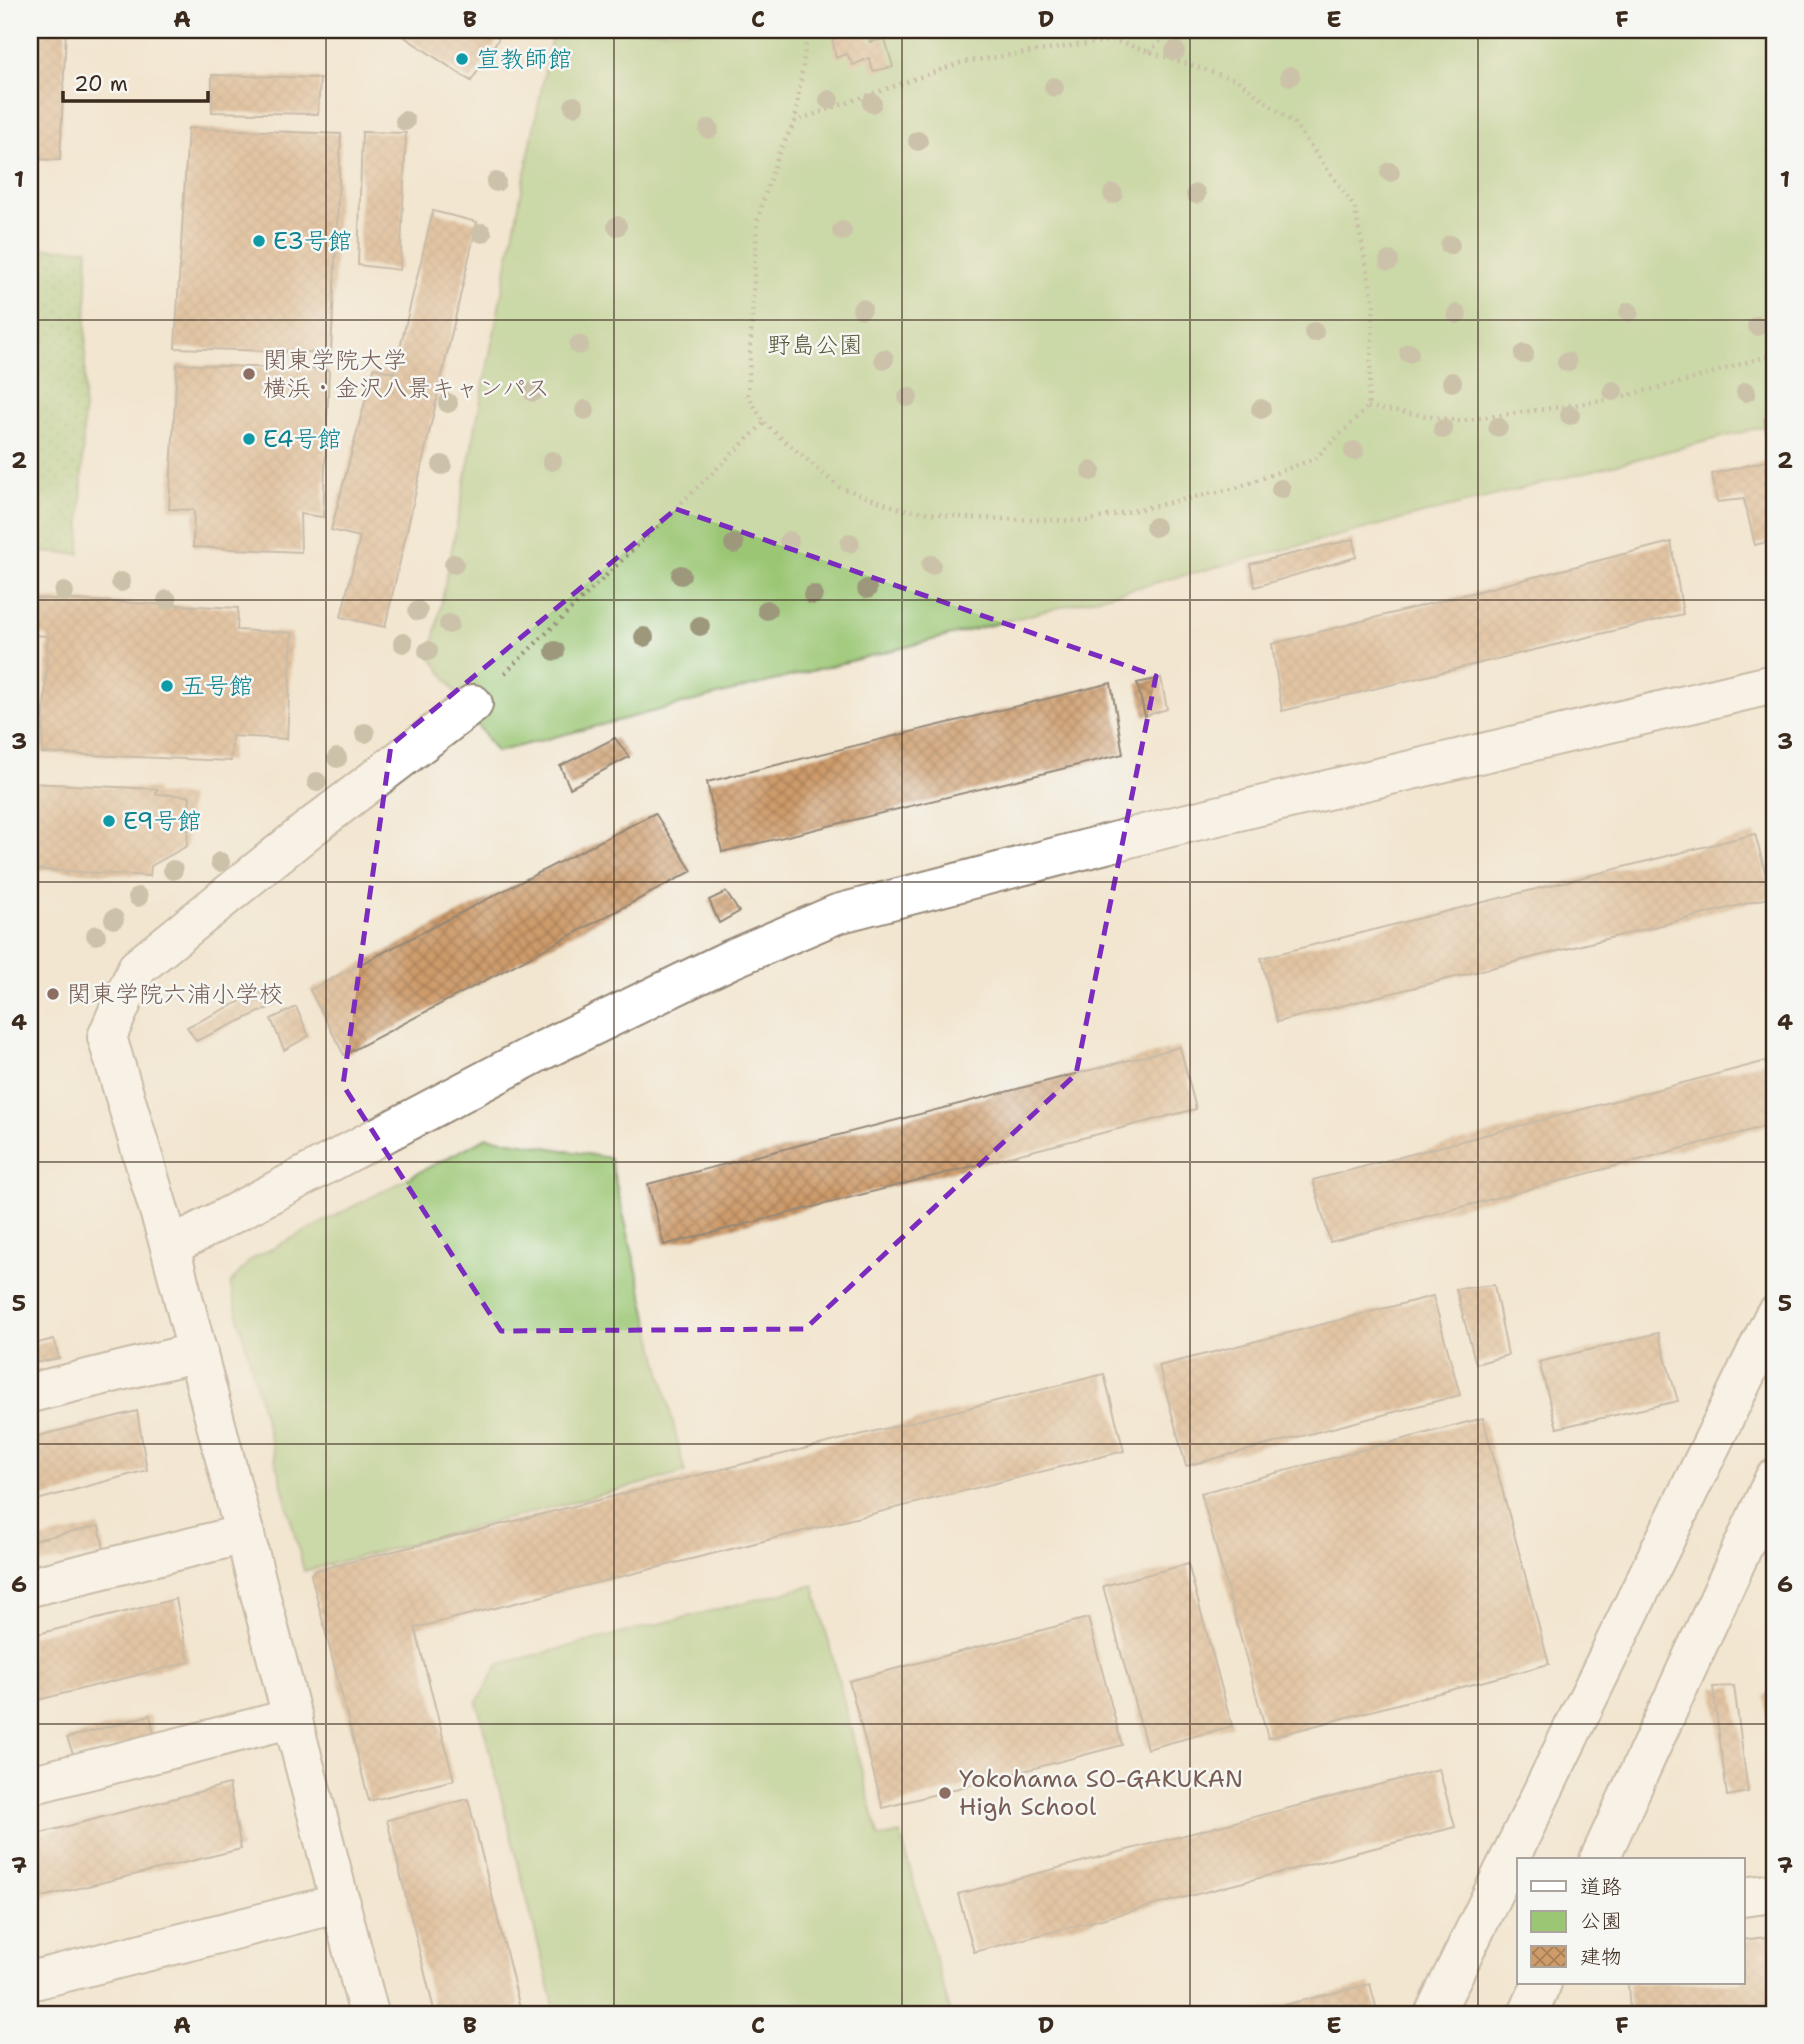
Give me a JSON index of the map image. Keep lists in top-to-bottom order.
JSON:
{
  "parks": ["野島公園"],
  "places": [
    "宣教師館",
    "E3号館",
    "関東学院大学 横浜・金沢八景キャンパス",
    "E4号館",
    "五号館",
    "E9号館",
    "関東学院六浦小学校",
    "Yokohama SO-GAKUKAN High School"
  ],
  "legend": ["道路", "公園", "建物"],
  "scale_bar": "20 m",
  "grid": {
    "columns": [
      "A",
      "B",
      "C",
      "D",
      "E",
      "F"
    ],
    "rows": [
      "1",
      "2",
      "3",
      "4",
      "5",
      "6",
      "7"
    ]
  }
}
